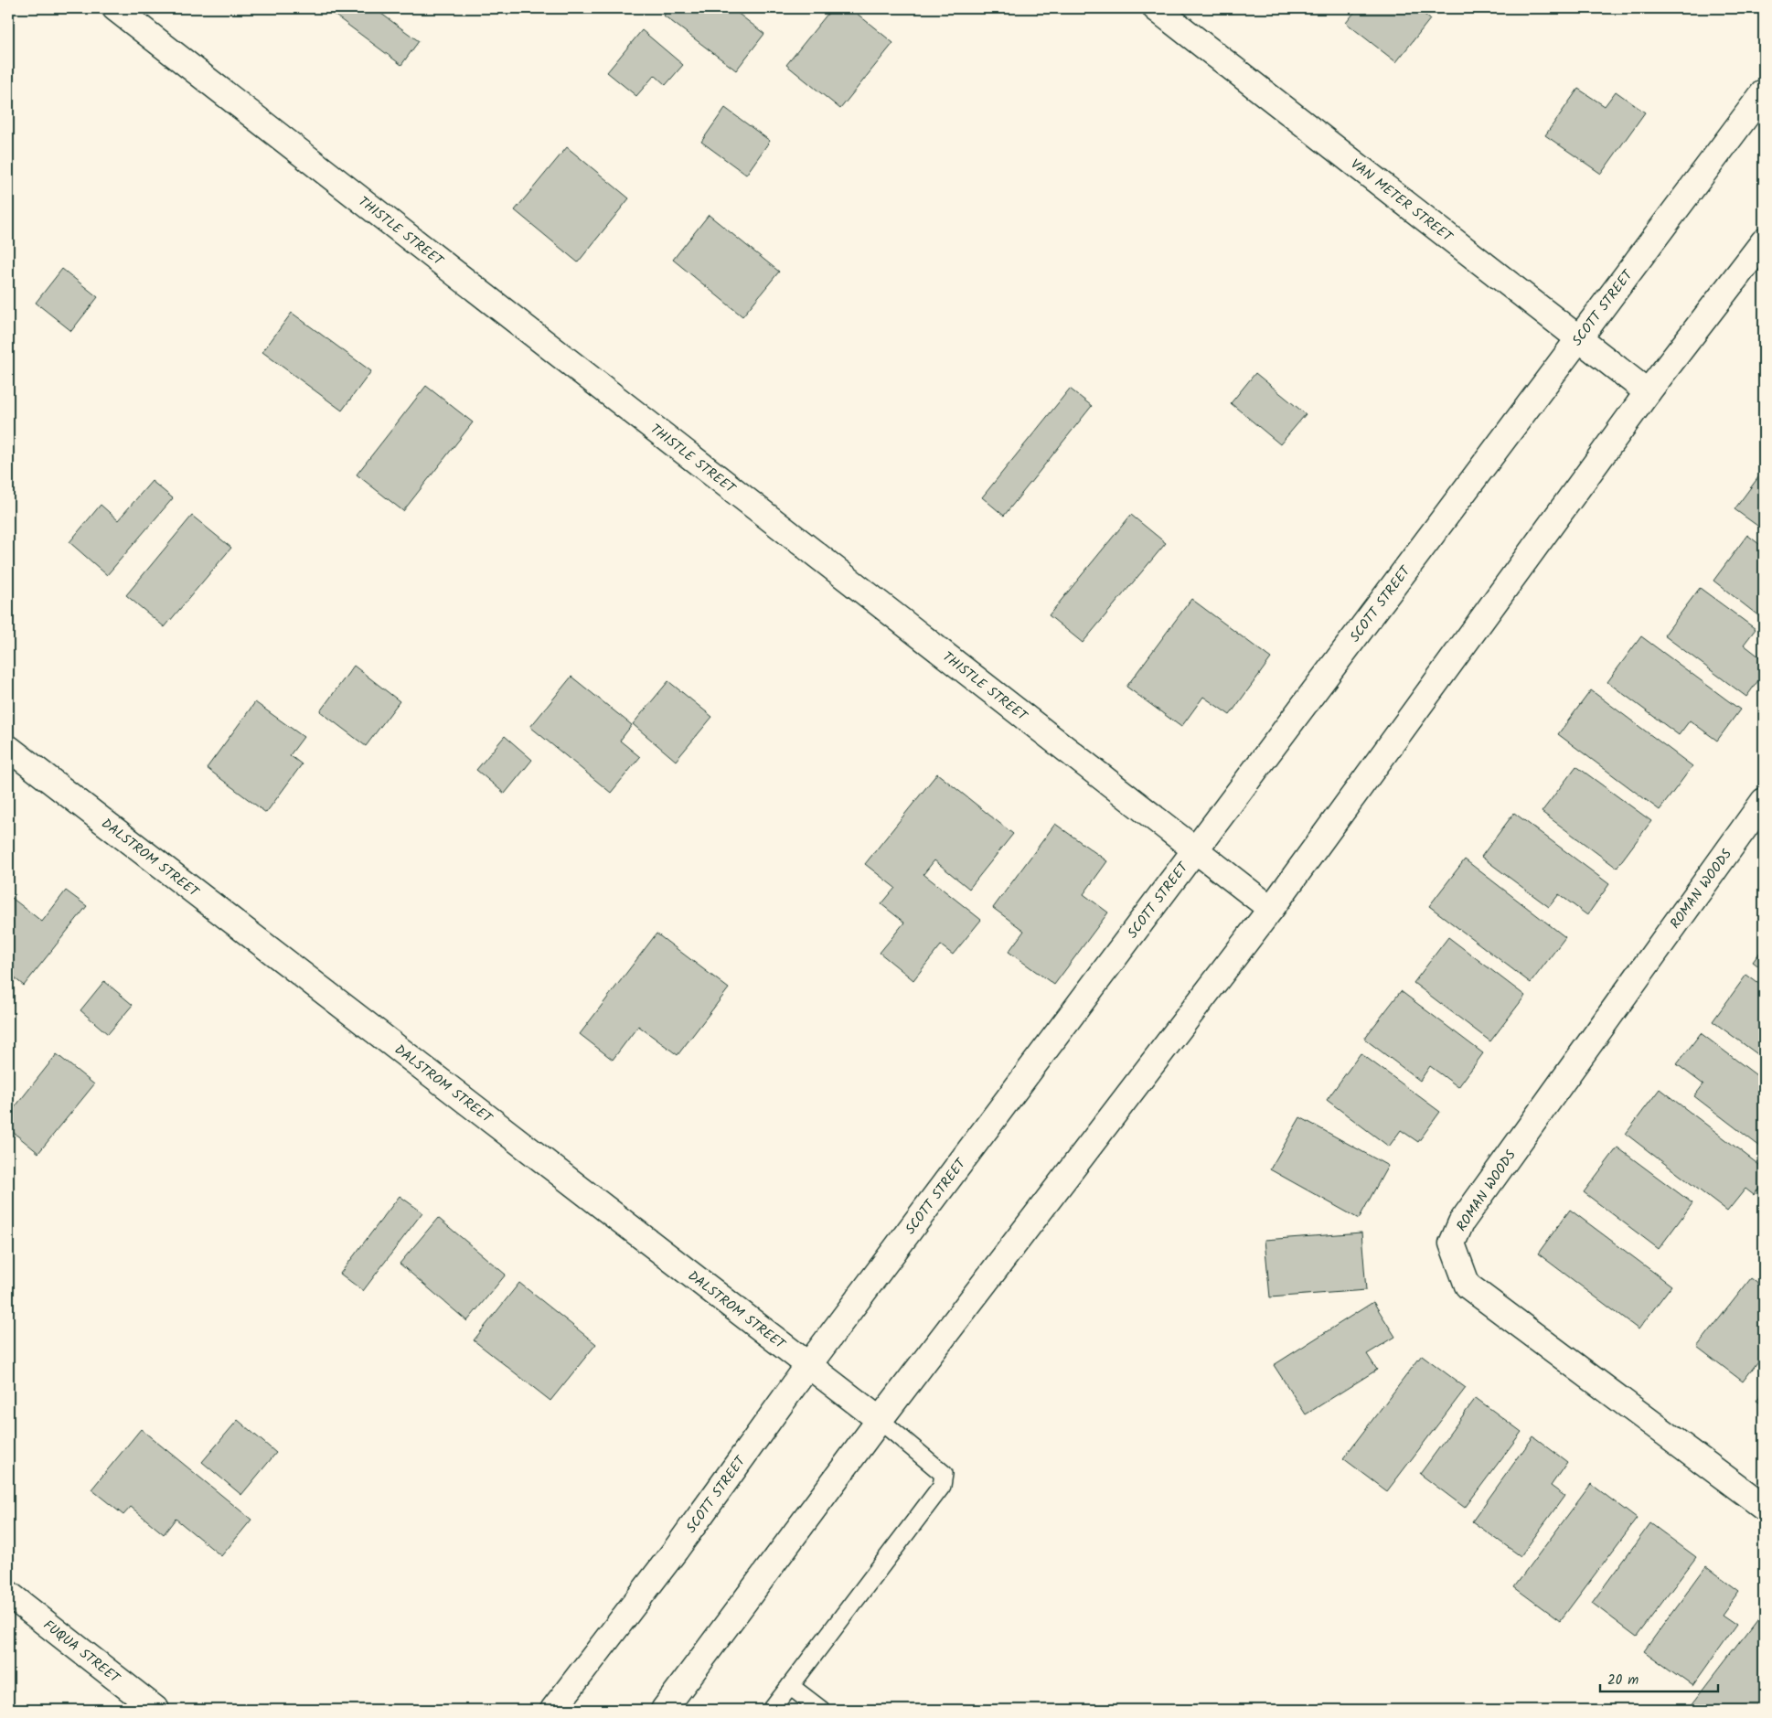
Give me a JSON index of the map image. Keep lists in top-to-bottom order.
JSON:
{
  "streets": {
    "street": [
      "VAN METER STREET",
      "THISTLE STREET",
      "SCOTT STREET",
      "DALSTROM STREET",
      "ROMAN WOODS",
      "FUQUA STREET"
    ]
  },
  "crossings": [
    ["VAN METER STREET", "SCOTT STREET"],
    ["THISTLE STREET", "SCOTT STREET"],
    ["SCOTT STREET", "DALSTROM STREET"]
  ],
  "scale_bar": "20 m"
}
